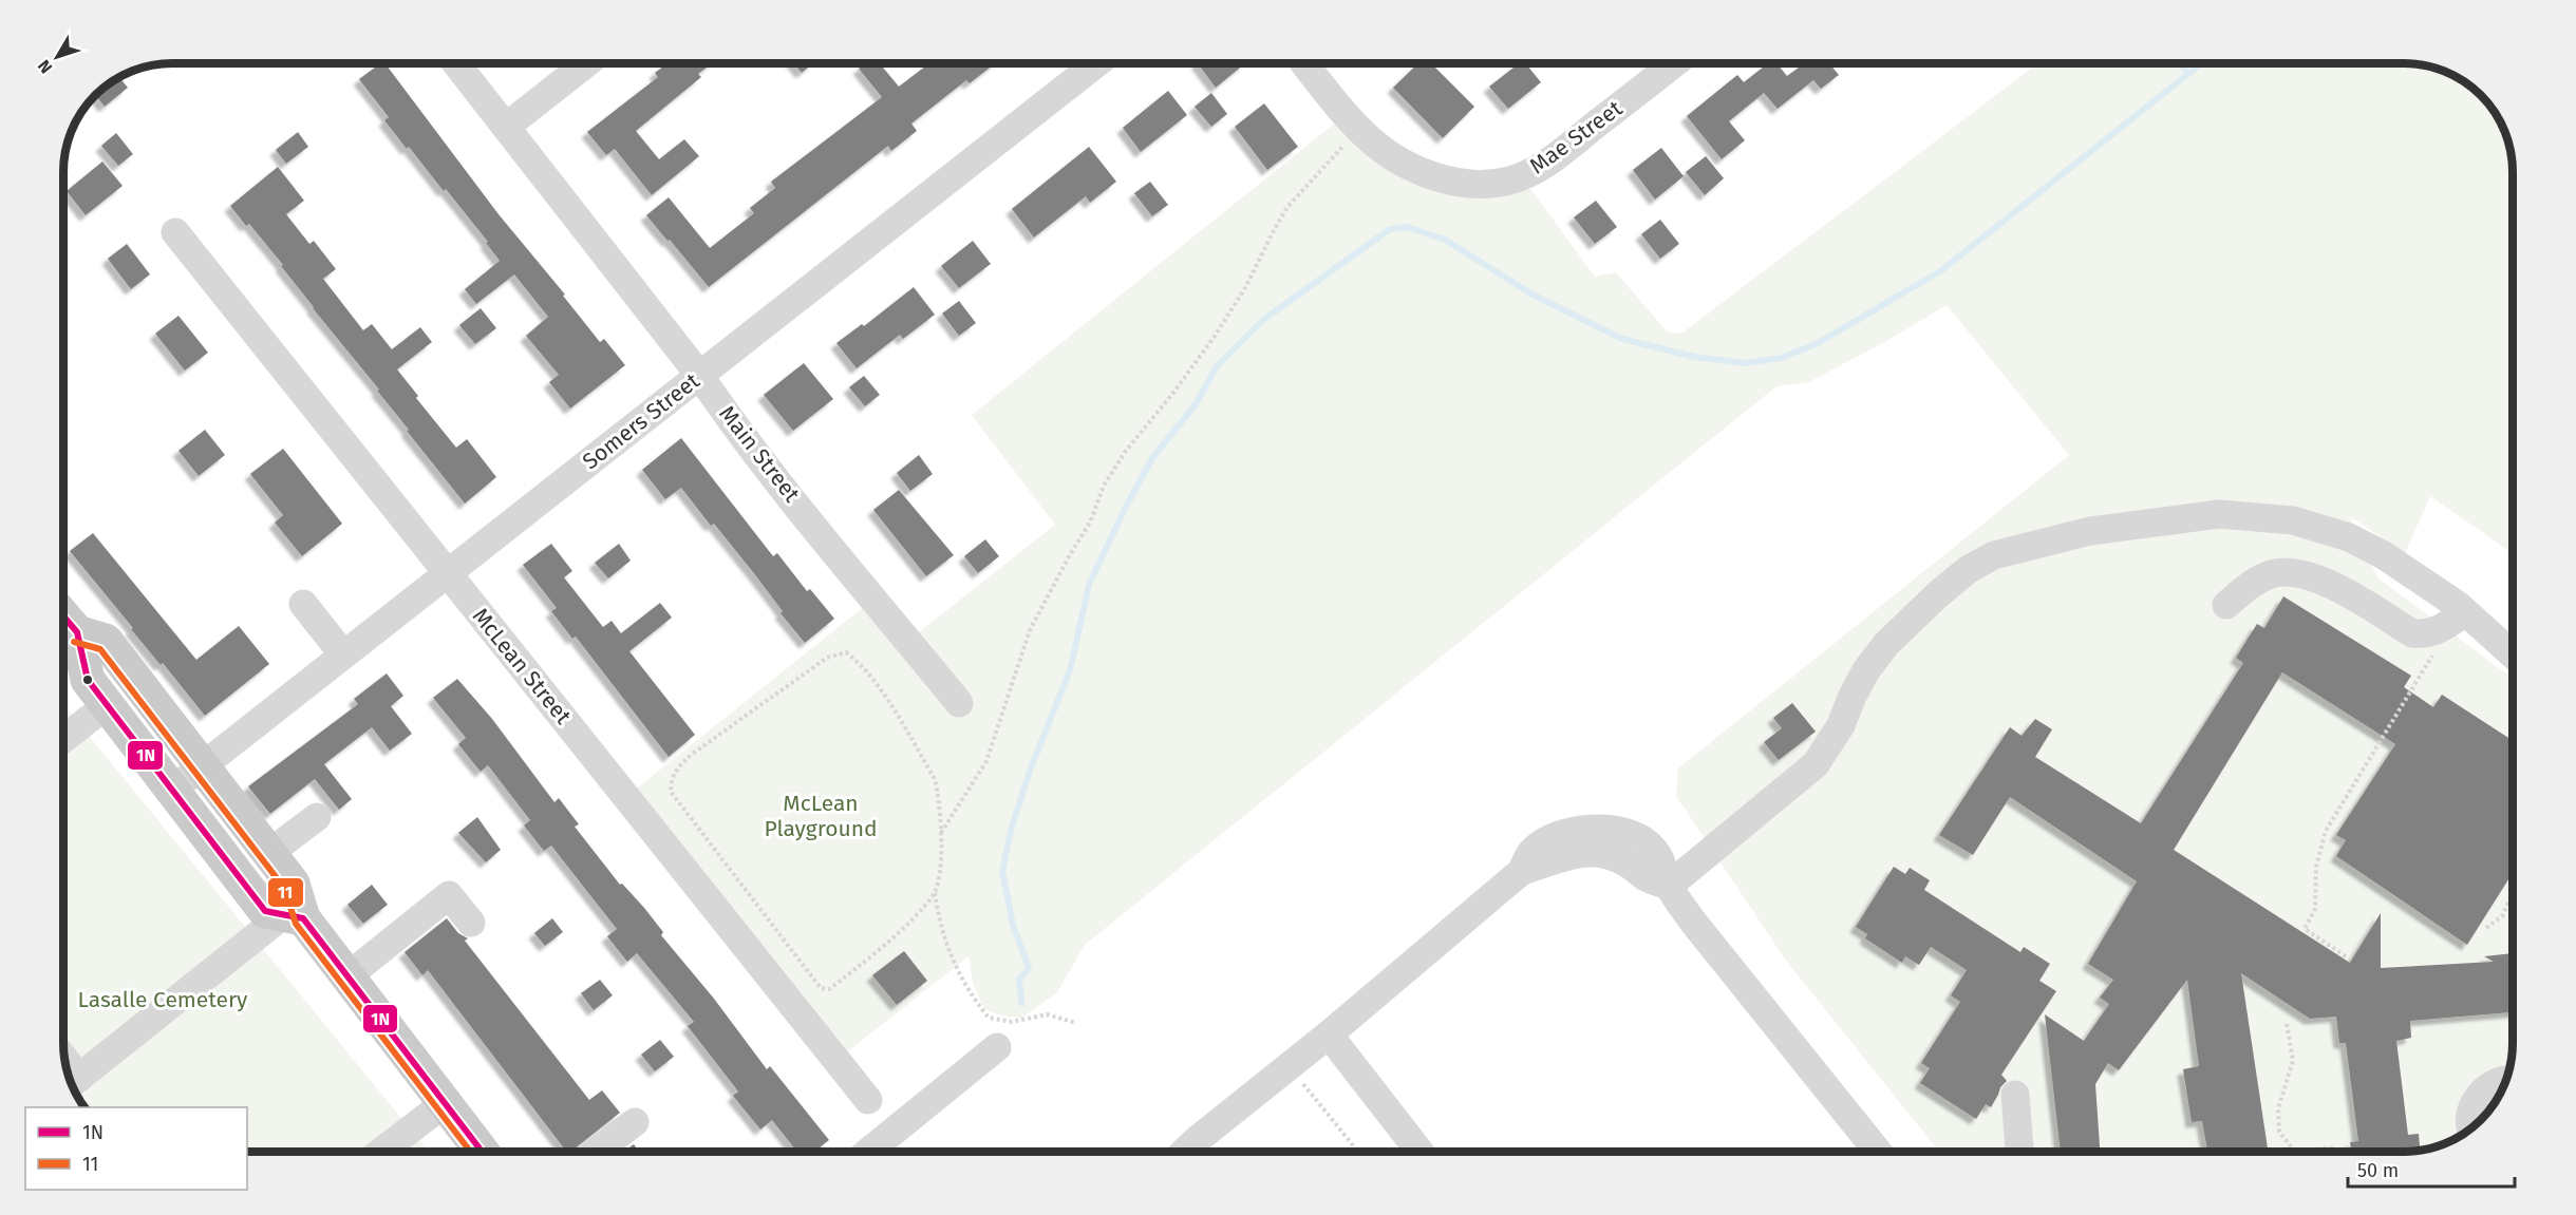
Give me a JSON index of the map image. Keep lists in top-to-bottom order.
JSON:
{
  "streets": {
    "street": [
      "Mae Street",
      "Somers Street",
      "Main Street",
      "McLean Street"
    ]
  },
  "crossings": [
    ["Somers Street", "Main Street"],
    ["Somers Street", "McLean Street"]
  ],
  "parks": ["McLean Playground", "Lasalle Cemetery"],
  "lines": ["transit line 1N", "transit line 11"],
  "legend": ["1N", "11"],
  "scale_bar": "50 m",
  "north": "bottom left"
}
